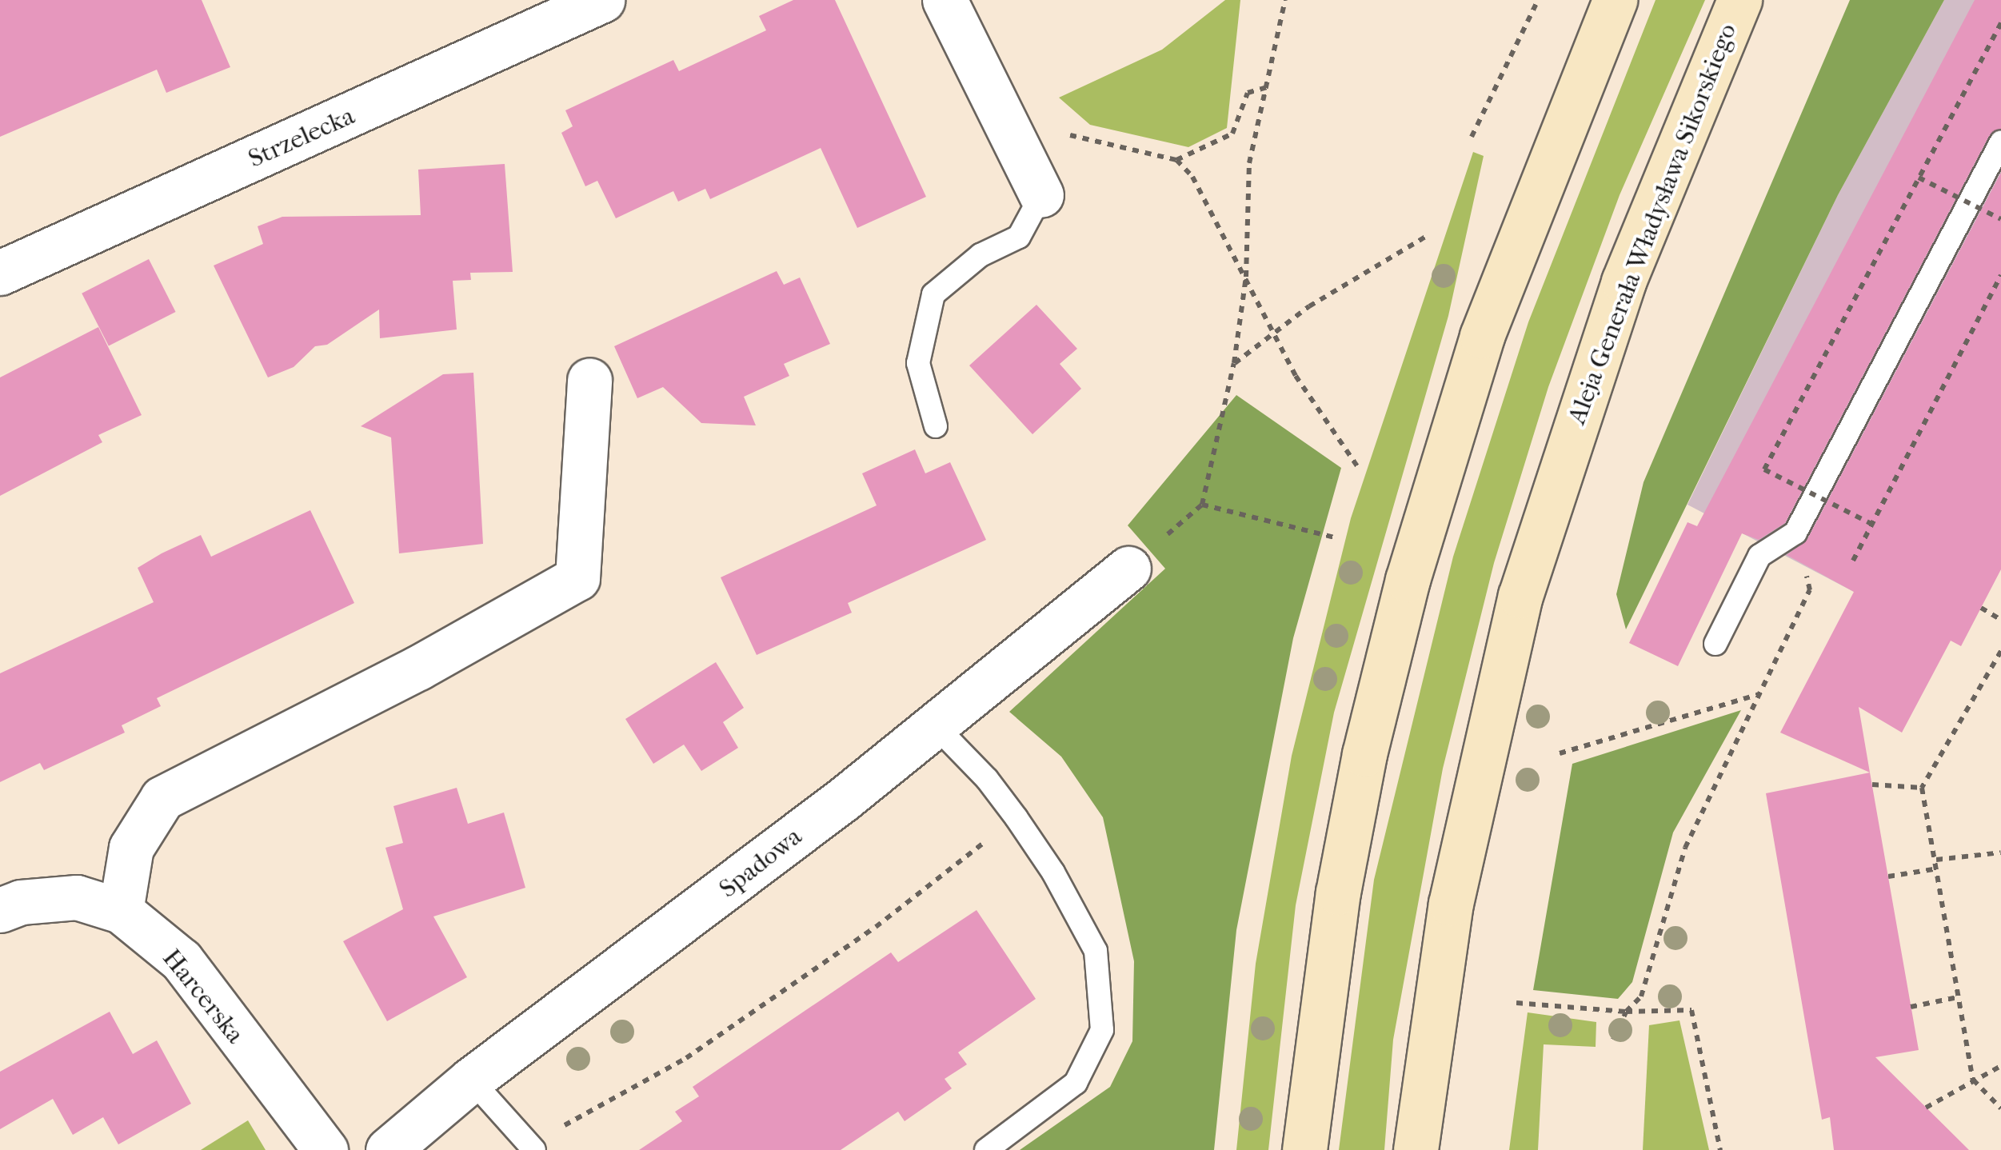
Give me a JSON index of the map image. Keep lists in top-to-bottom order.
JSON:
{
  "streets": {
    "main road": ["Aleja Generała Władysława Sikorskiego"],
    "street": ["Strzelecka", "Spadowa", "Harcerska"]
  }
}
